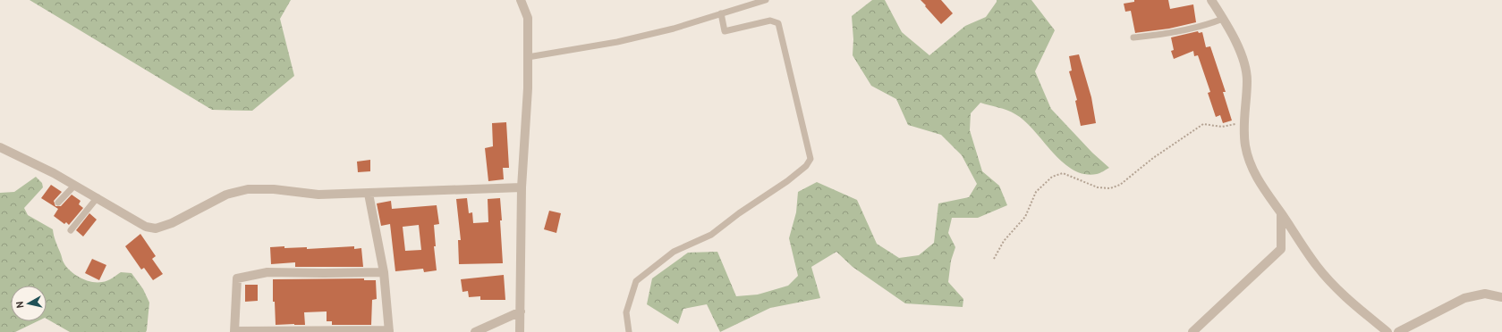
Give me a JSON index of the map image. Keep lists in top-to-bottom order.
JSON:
{
  "north": "left"
}
